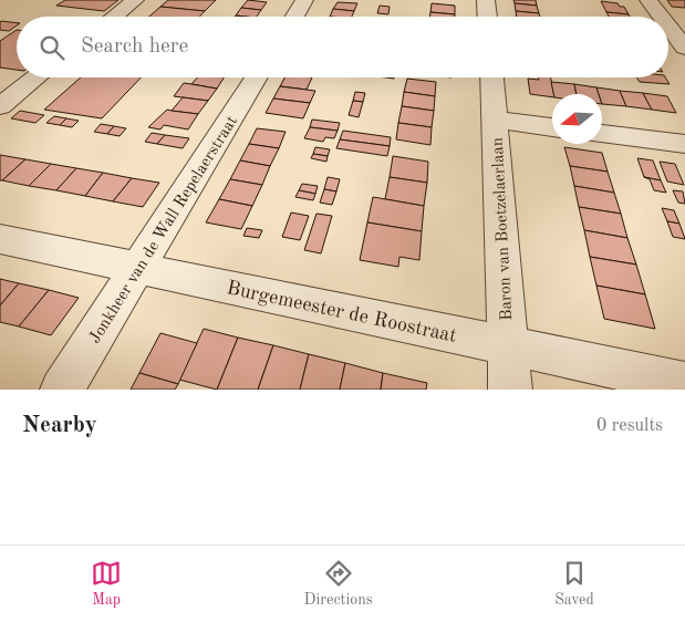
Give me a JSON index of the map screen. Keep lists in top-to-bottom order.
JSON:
{
  "streets": {
    "street": ["Jonkheer van de Wall Repelaerstraat", "Baron van Boetzelaerlaan", "Burgemeester de Roostraat"]
  },
  "crossings": [
    ["Jonkheer van de Wall Repelaerstraat", "Burgemeester de Roostraat"],
    ["Baron van Boetzelaerlaan", "Burgemeester de Roostraat"]
  ],
  "north": "left",
  "page": {
    "search": "Search here",
    "heading": ["Nearby", "0 results"],
    "nav": ["Map", "Directions", "Saved"]
  }
}
